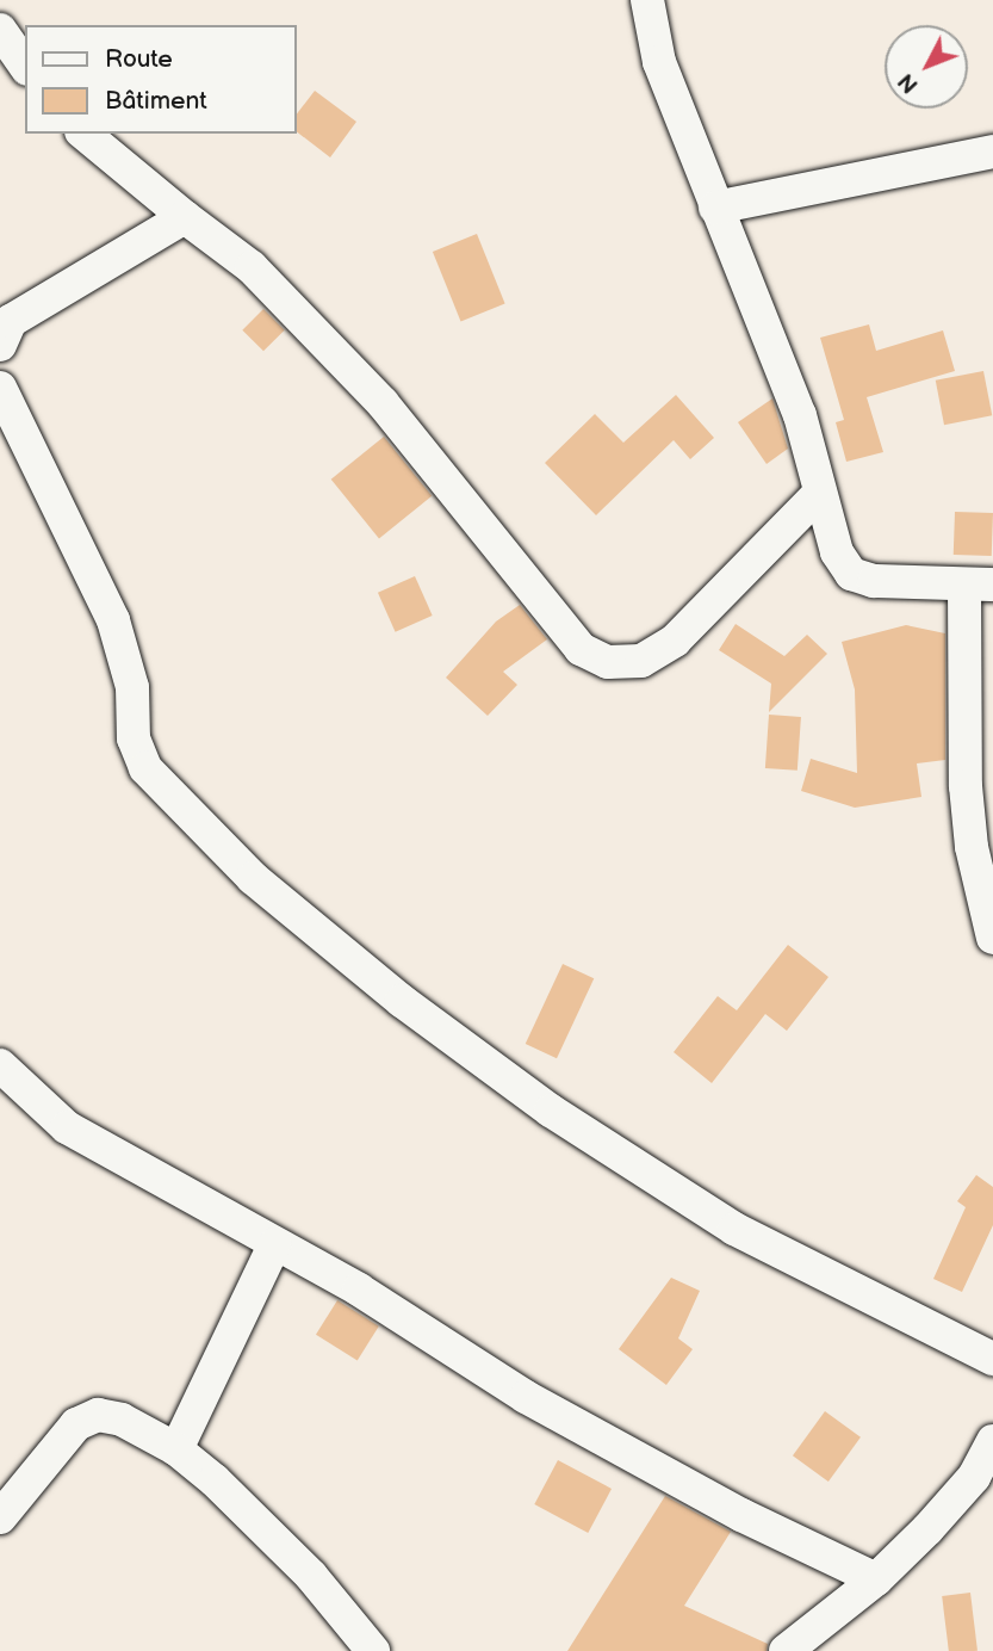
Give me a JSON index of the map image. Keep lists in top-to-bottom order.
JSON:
{
  "legend": ["Route", "Bâtiment"],
  "north": "bottom left"
}
